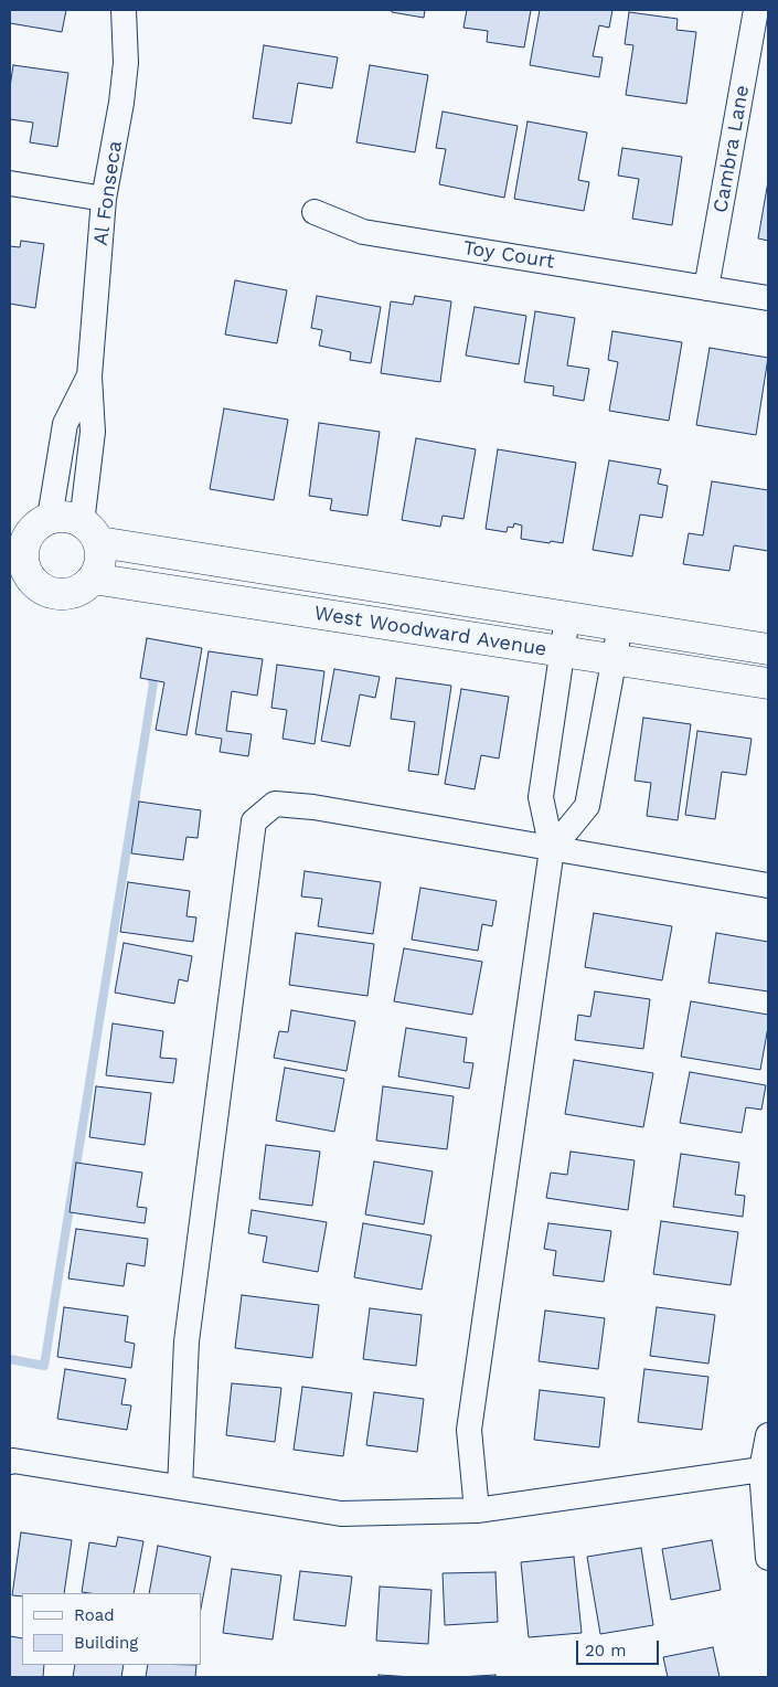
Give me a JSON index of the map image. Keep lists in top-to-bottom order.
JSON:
{
  "streets": {
    "street": [
      "Cambra Lane",
      "Al Fonseca",
      "Toy Court",
      "West Woodward Avenue"
    ]
  },
  "crossings": [
    ["Cambra Lane", "Toy Court"],
    ["Al Fonseca", "West Woodward Avenue"]
  ],
  "legend": ["Road", "Building"],
  "scale_bar": "20 m"
}
